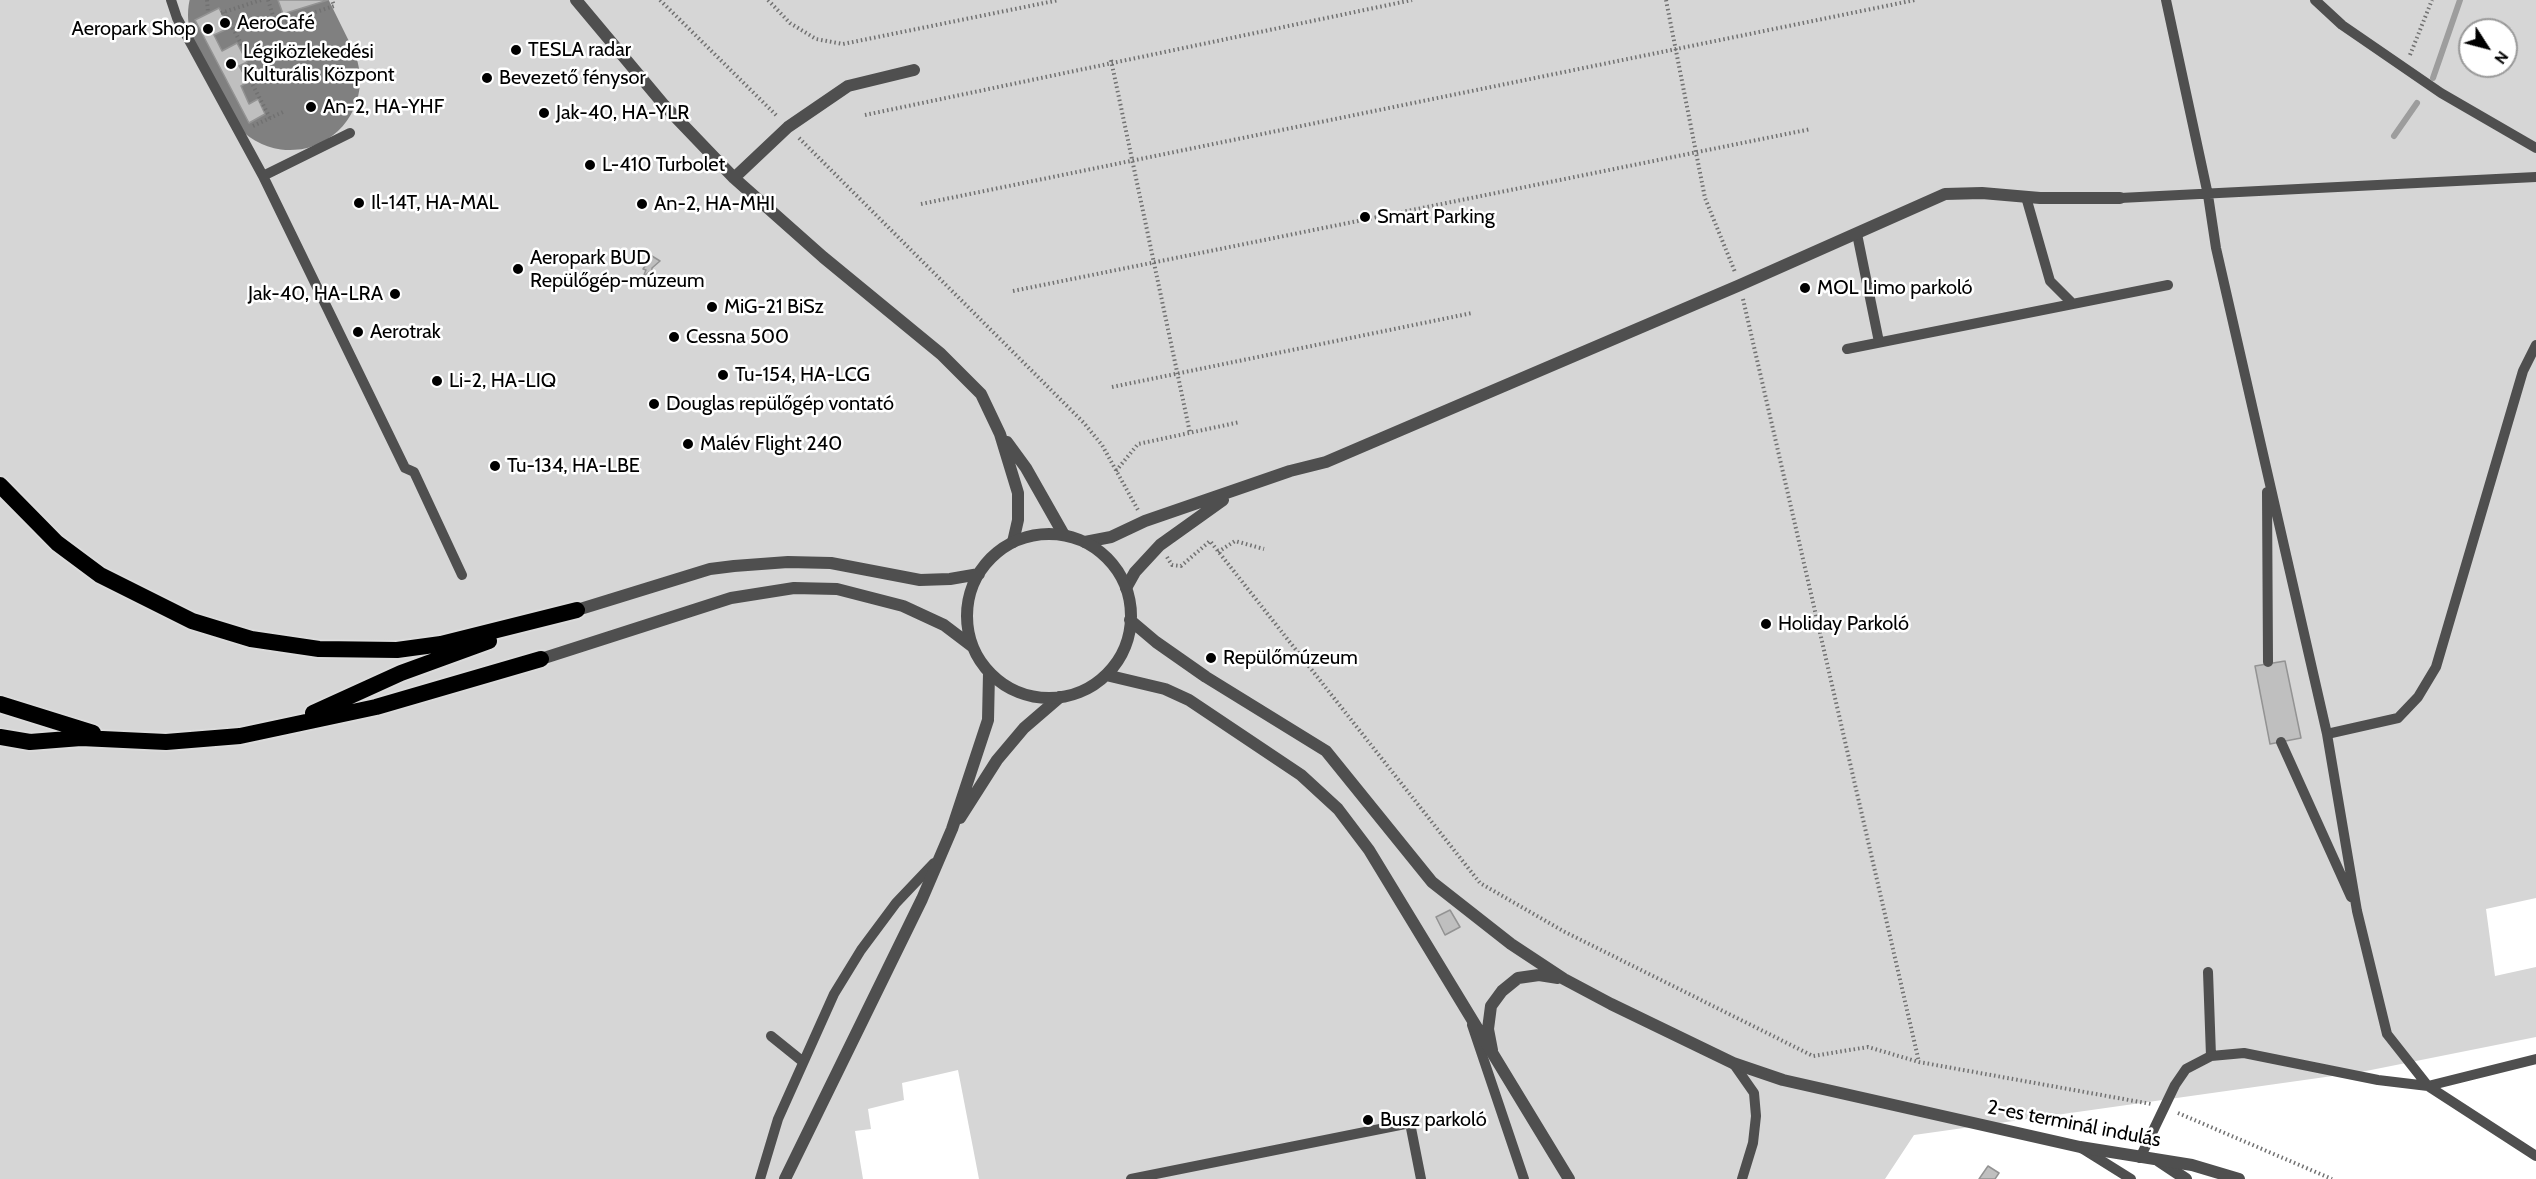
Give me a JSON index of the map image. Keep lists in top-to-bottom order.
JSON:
{
  "streets": {
    "street": ["2-es terminál indulás"]
  },
  "places": [
    "AeroCafé",
    "Aeropark Shop",
    "TESLA radar",
    "Légiközlekedési Kulturális Központ",
    "Bevezető fénysor",
    "An-2, HA-YHF",
    "Jak-40, HA-YLR",
    "L-410 Turbolet",
    "Il-14T, HA-MAL",
    "An-2, HA-MHI",
    "Smart Parking",
    "Aeropark BUD Repülőgép-múzeum",
    "MOL Limo parkoló",
    "Jak-40, HA-LRA",
    "MiG-21 BiSz",
    "Aerotrak",
    "Cessna 500",
    "Tu-154, HA-LCG",
    "Li-2, HA-LIQ",
    "Douglas repülőgép vontató",
    "Malév Flight 240",
    "Tu-134, HA-LBE",
    "Holiday Parkoló",
    "Repülőmúzeum",
    "Busz parkoló"
  ],
  "north": "bottom right"
}
